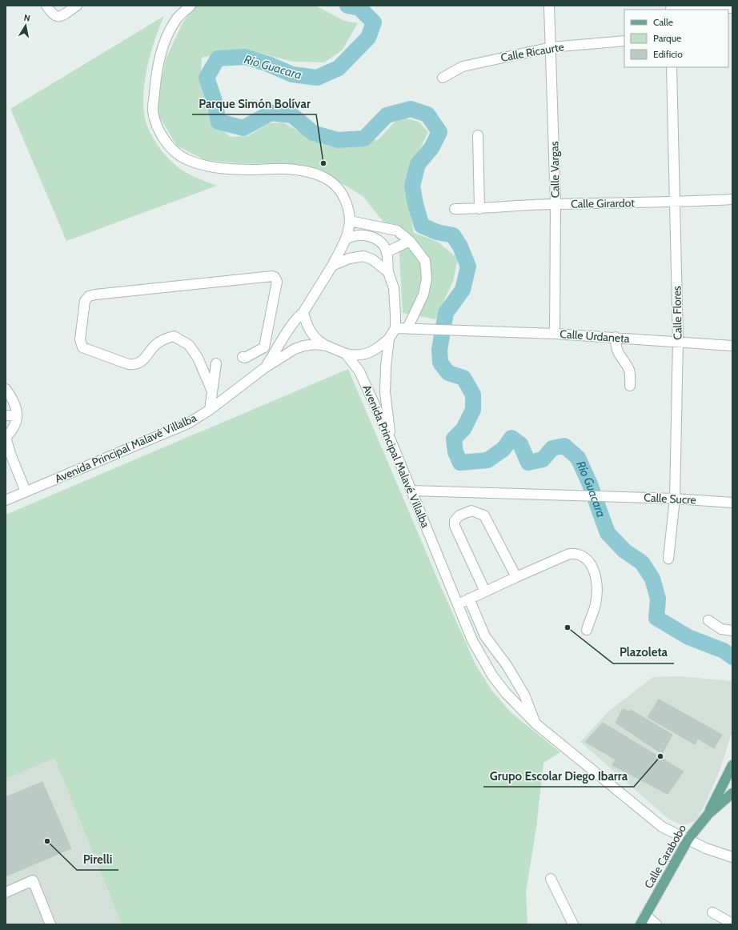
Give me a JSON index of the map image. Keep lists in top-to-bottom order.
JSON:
{
  "streets": {
    "main road": ["Calle Carabobo"],
    "street": [
      "Calle Ricaurte",
      "Calle Vargas",
      "Calle Girardot",
      "Calle Flores",
      "Calle Urdaneta",
      "Avenida Principal Malavé Villalba",
      "Calle Sucre"
    ]
  },
  "crossings": [
    ["Calle Ricaurte", "Calle Vargas"],
    ["Calle Vargas", "Calle Girardot"],
    ["Calle Vargas", "Calle Urdaneta"],
    ["Calle Girardot", "Calle Flores"],
    ["Calle Flores", "Calle Urdaneta"],
    ["Calle Flores", "Calle Sucre"],
    ["Calle Urdaneta", "Avenida Principal Malavé Villalba"],
    ["Avenida Principal Malavé Villalba", "Calle Sucre"],
    ["Avenida Principal Malavé Villalba", "Calle Carabobo"]
  ],
  "water": ["Río Guacara"],
  "places": [
    "Parque Simón Bolívar",
    "Plazoleta",
    "Grupo Escolar Diego Ibarra",
    "Pirelli"
  ],
  "legend": ["Calle", "Parque", "Edificio"],
  "north": "top"
}
